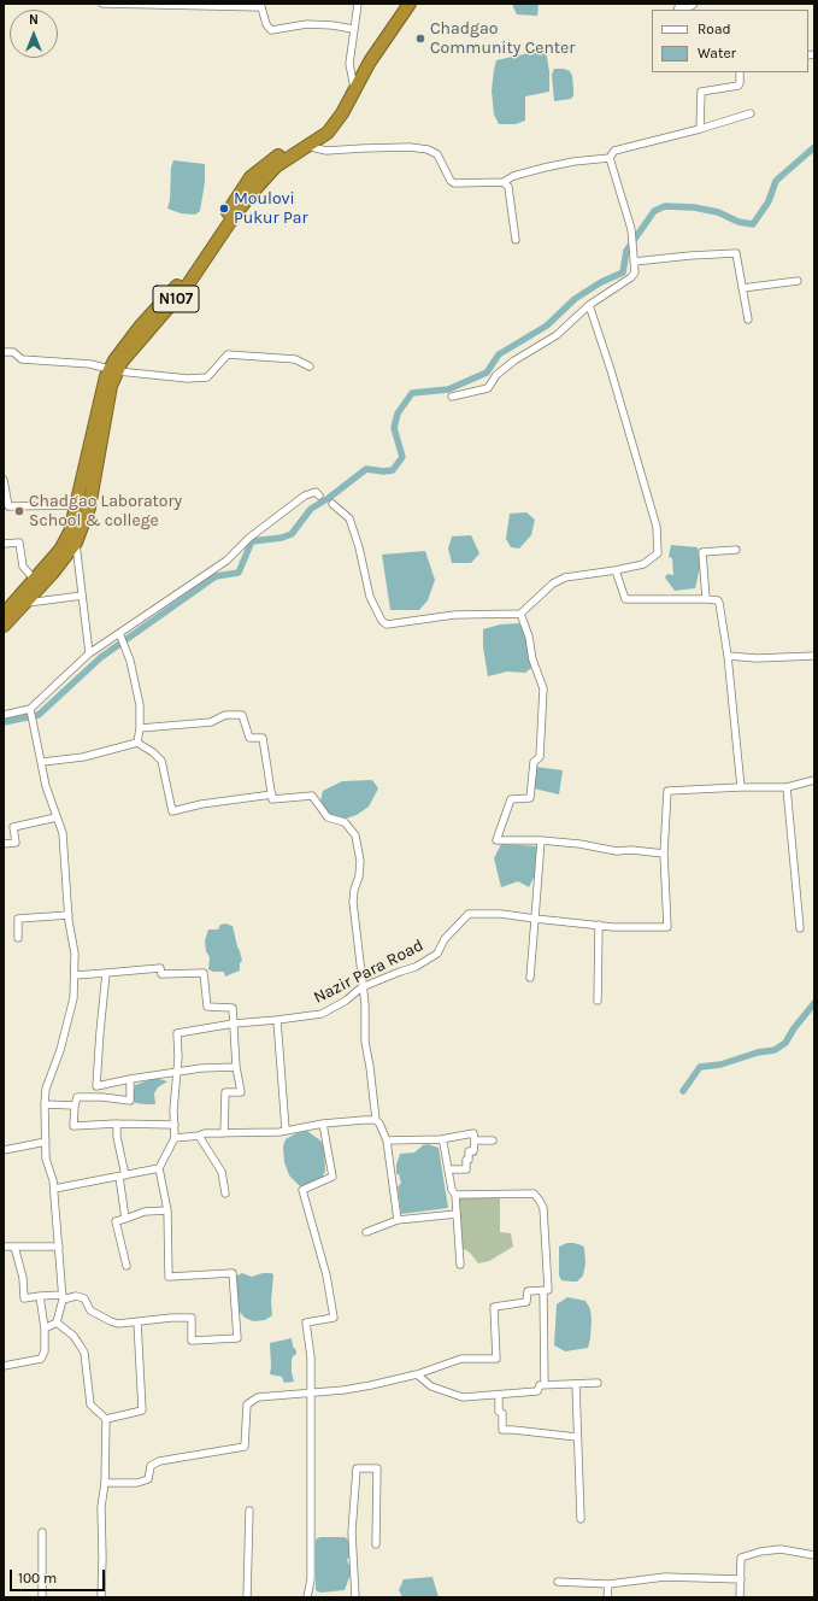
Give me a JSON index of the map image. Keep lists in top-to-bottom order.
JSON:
{
  "streets": {
    "highway": ["N107"],
    "street": ["Nazir Para Road"]
  },
  "places": ["Chadgao Community Center", "Moulovi Pukur Par", "Chadgao Laboratory School & college"],
  "legend": ["Road", "Water"],
  "scale_bar": "100 m",
  "north": "top"
}
